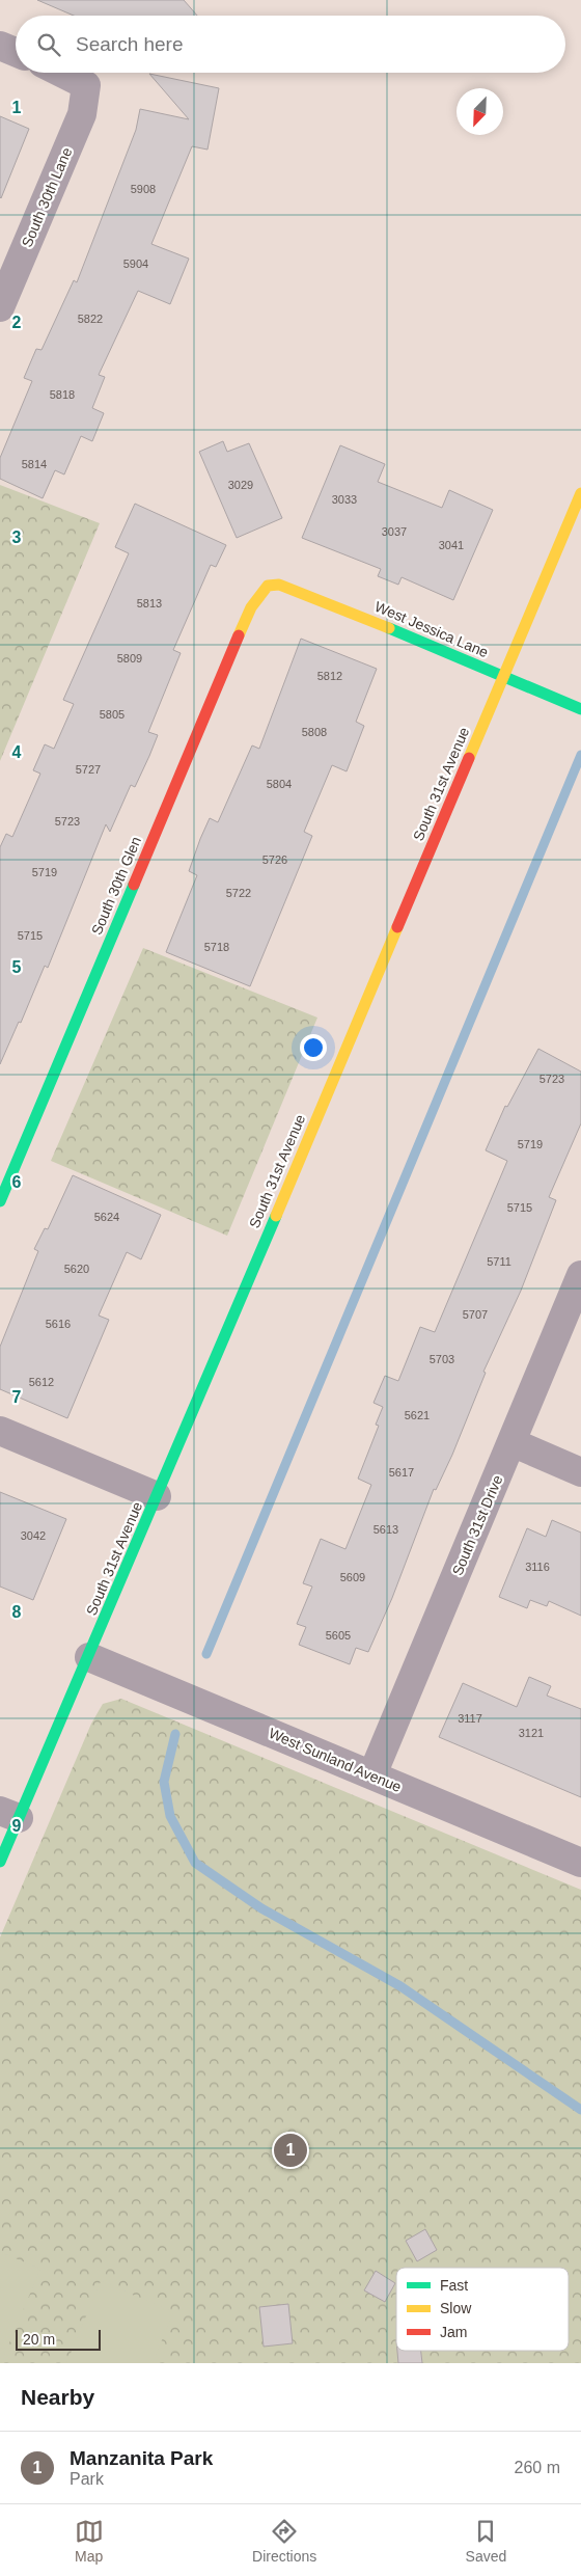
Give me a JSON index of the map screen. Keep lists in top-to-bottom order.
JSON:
{
  "streets": {
    "street": [
      "South 30th Lane",
      "West Jessica Lane",
      "South 31st Avenue",
      "South 30th Glen",
      "South 31st Drive",
      "West Sunland Avenue"
    ]
  },
  "crossings": [
    ["West Jessica Lane", "South 31st Avenue"],
    ["West Jessica Lane", "South 30th Glen"],
    ["South 31st Avenue", "West Sunland Avenue"],
    ["South 31st Drive", "West Sunland Avenue"]
  ],
  "house_numbers": [
    "5908",
    "5904",
    "5822",
    "5818",
    "5814",
    "3029",
    "3033",
    "3037",
    "3041",
    "5813",
    "5809",
    "5812",
    "5805",
    "5808",
    "5727",
    "5804",
    "5723",
    "5726",
    "5719",
    "5722",
    "5715",
    "5718",
    "5723",
    "5719",
    "5715",
    "5624",
    "5711",
    "5620",
    "5707",
    "5616",
    "5703",
    "5612",
    "5621",
    "5617",
    "5613",
    "3042",
    "3116",
    "5609",
    "5605",
    "3117",
    "3121"
  ],
  "legend": ["Fast", "Slow", "Jam"],
  "scale_bar": "20 m",
  "north": "bottom left",
  "page": {
    "search": "Search here",
    "pins": "1",
    "scale": "20 m",
    "heading": "Nearby",
    "list": [
      {
        "mark": "1",
        "name": "Manzanita Park",
        "note": "Park",
        "value": "260 m"
      }
    ],
    "nav": ["Map", "Directions", "Saved"]
  },
  "grid": {
    "rows": [
      "1",
      "2",
      "3",
      "4",
      "5",
      "6",
      "7",
      "8",
      "9"
    ]
  }
}
